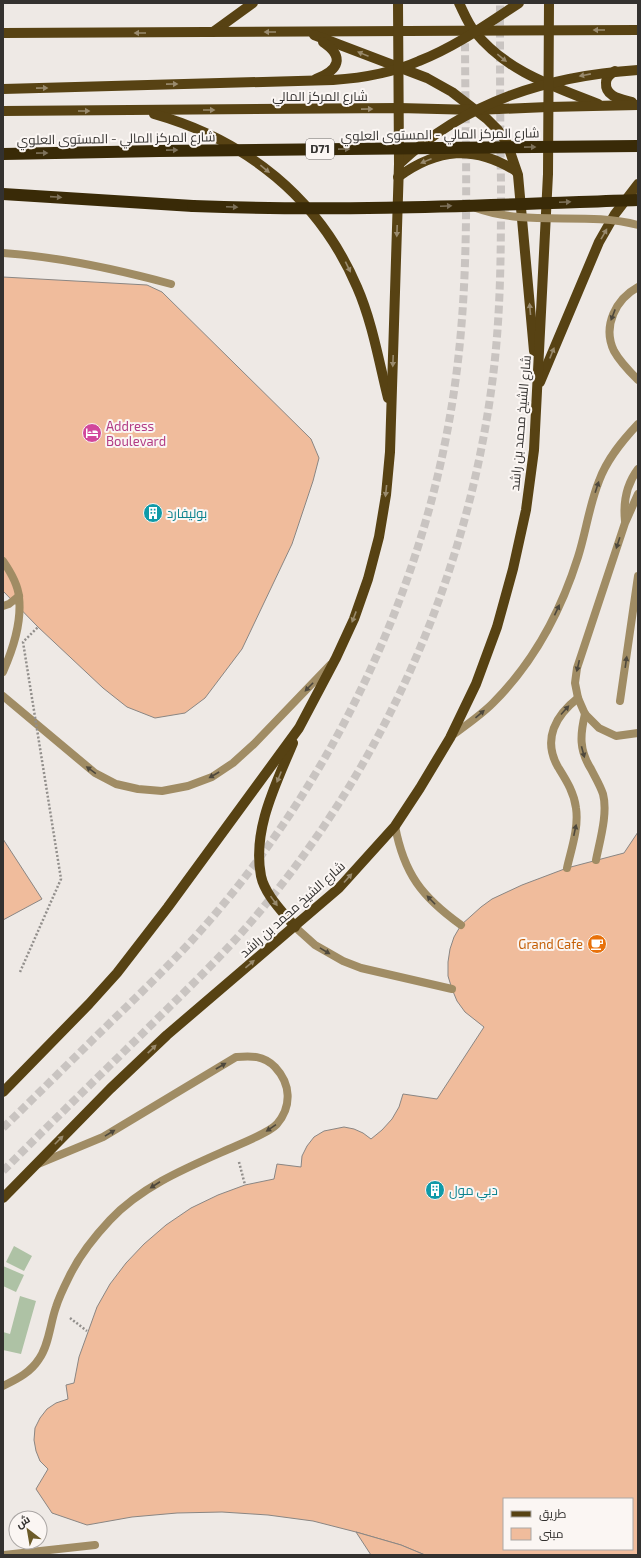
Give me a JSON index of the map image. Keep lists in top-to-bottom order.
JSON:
{
  "streets": {
    "highway": ["شارع المركز المالي - المستوى العلوي", "D71"],
    "main road": ["شارع المركز المالي", "شارع الشيخ محمد بن راشد"]
  },
  "crossings": [
    ["شارع المركز المالي", "شارع الشيخ محمد بن راشد"]
  ],
  "places": {
    "hotel": ["Address Boulevard"],
    "building": ["بوليفارد", "دبي مول"],
    "cafe": ["Grand Cafe"]
  },
  "legend": ["طريق", "مبنى"],
  "north": "top left"
}
